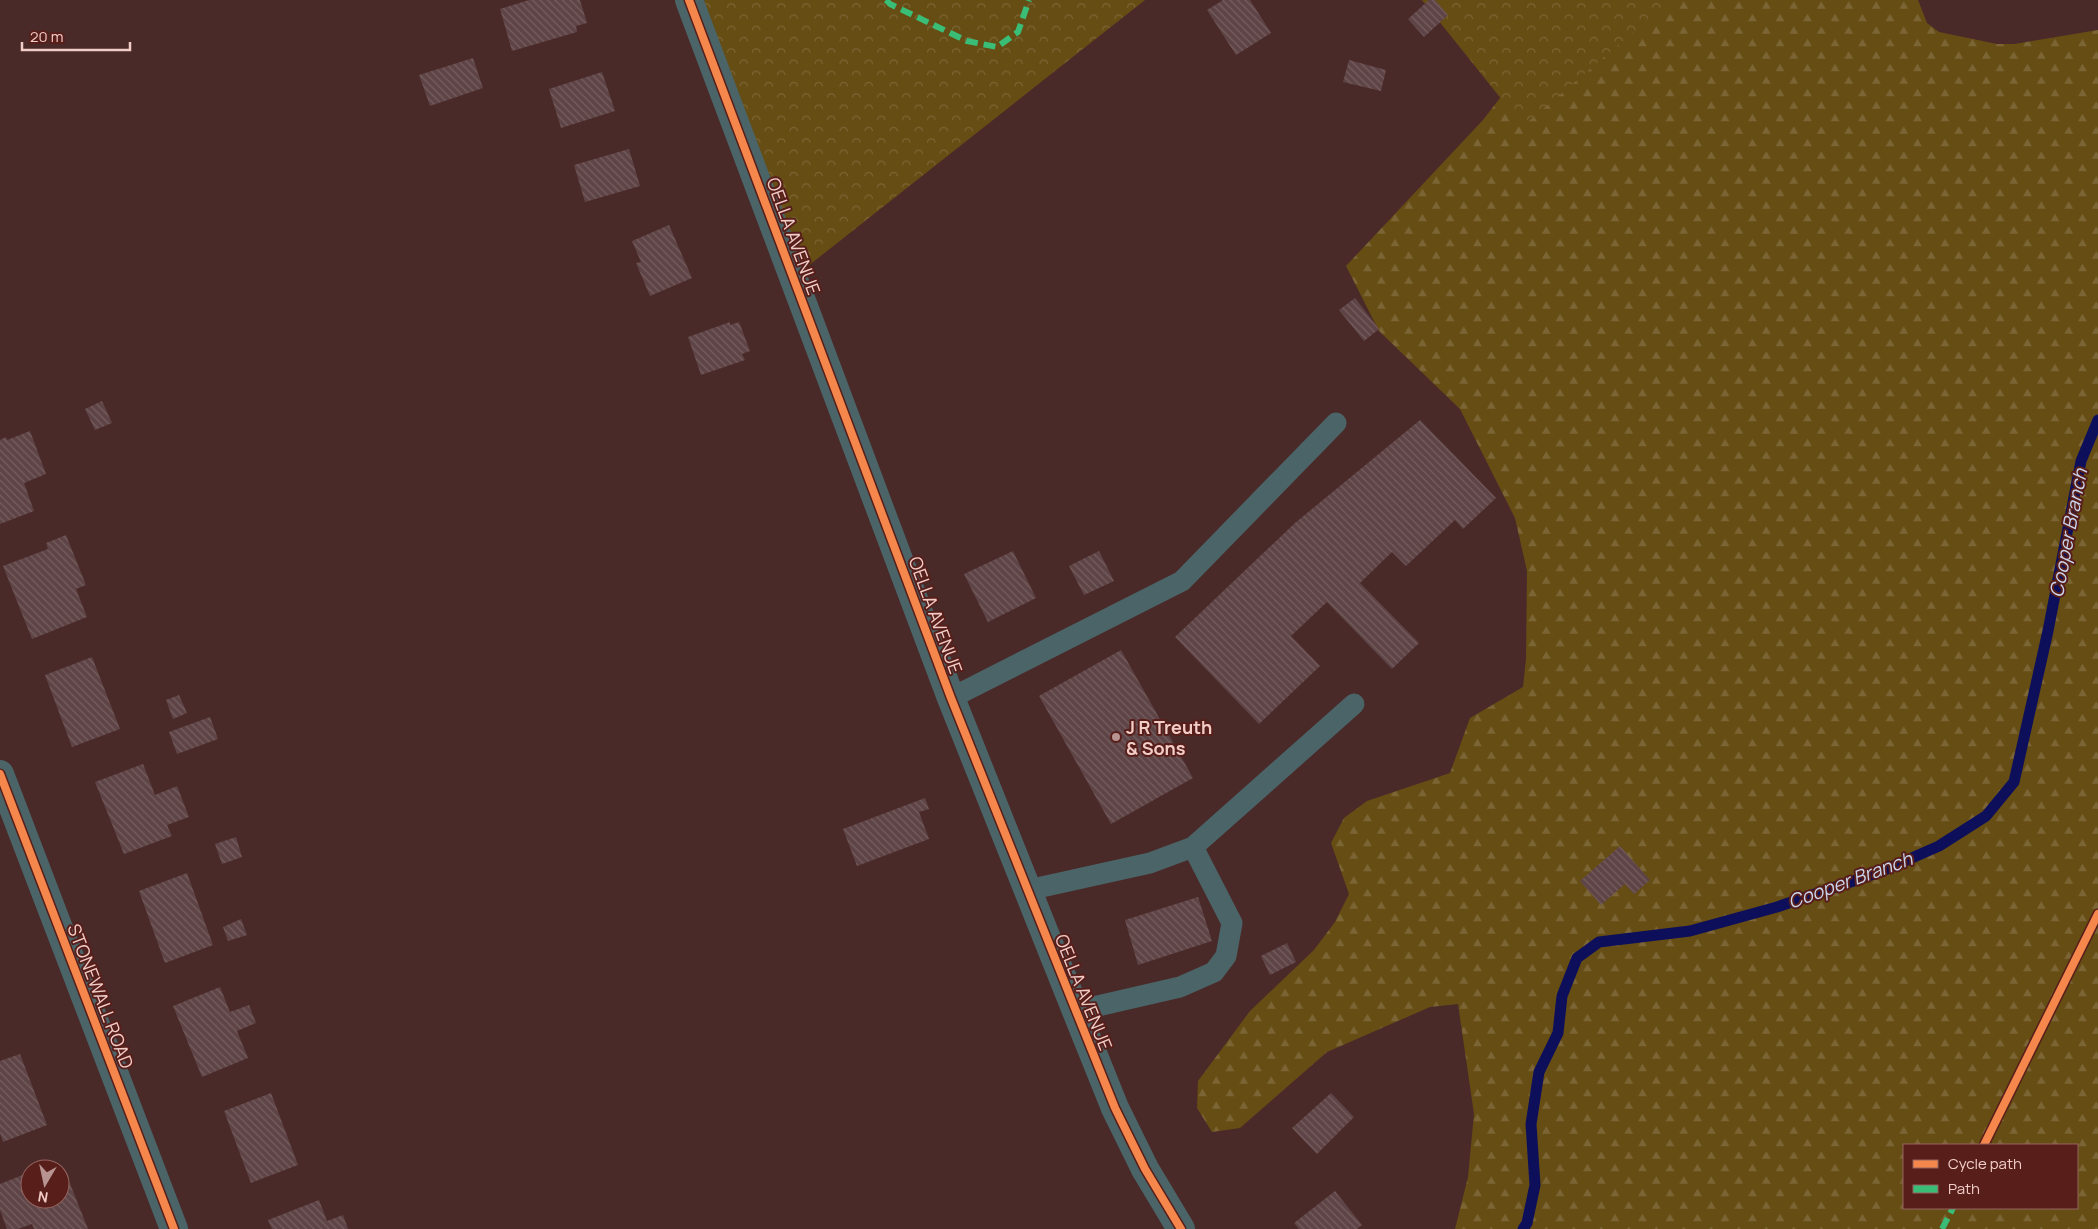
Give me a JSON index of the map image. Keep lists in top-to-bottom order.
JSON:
{
  "streets": {
    "street": ["OELLA AVENUE", "STONEWALL ROAD"]
  },
  "water": ["Cooper Branch"],
  "places": ["J R Treuth & Sons"],
  "legend": ["Cycle path", "Path"],
  "scale_bar": "20 m",
  "north": "bottom"
}
